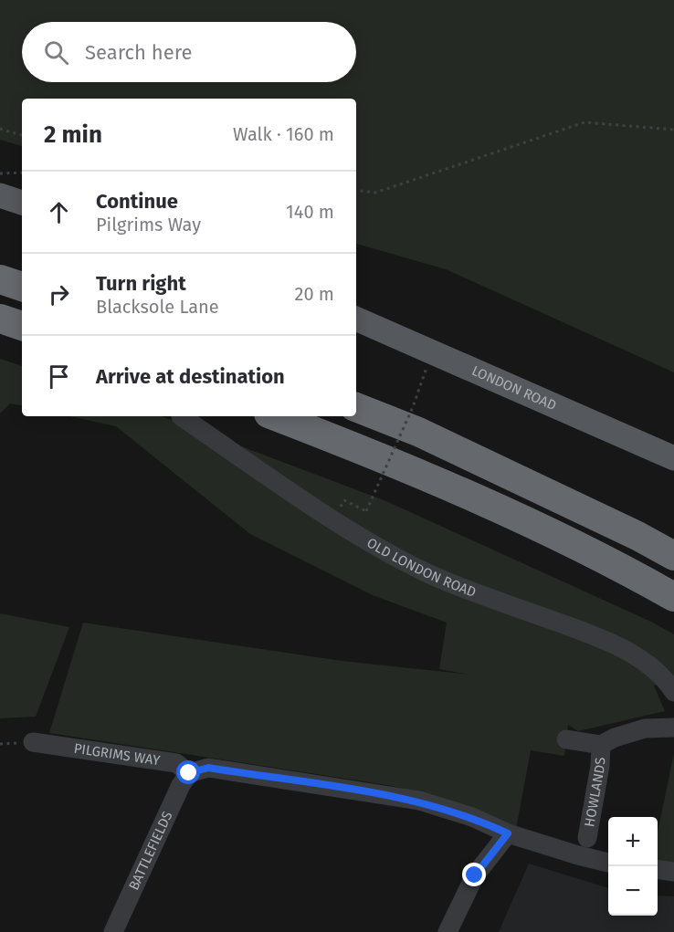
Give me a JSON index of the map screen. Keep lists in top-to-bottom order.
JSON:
{
  "streets": {
    "main road": ["LONDON ROAD"],
    "street": [
      "OLD LONDON ROAD",
      "PILGRIMS WAY",
      "HOWLANDS",
      "BATTLEFIELDS"
    ]
  },
  "crossings": [
    ["PILGRIMS WAY", "BATTLEFIELDS"]
  ],
  "page": {
    "search": "Search here",
    "heading": ["2 min", "Walk · 160 m"],
    "list": [
      ["Continue", "Pilgrims Way", "140 m"],
      ["Turn right", "Blacksole Lane", "20 m"],
      "Arrive at destination"
    ],
    "map_buttons": ["+", "−"]
  }
}
